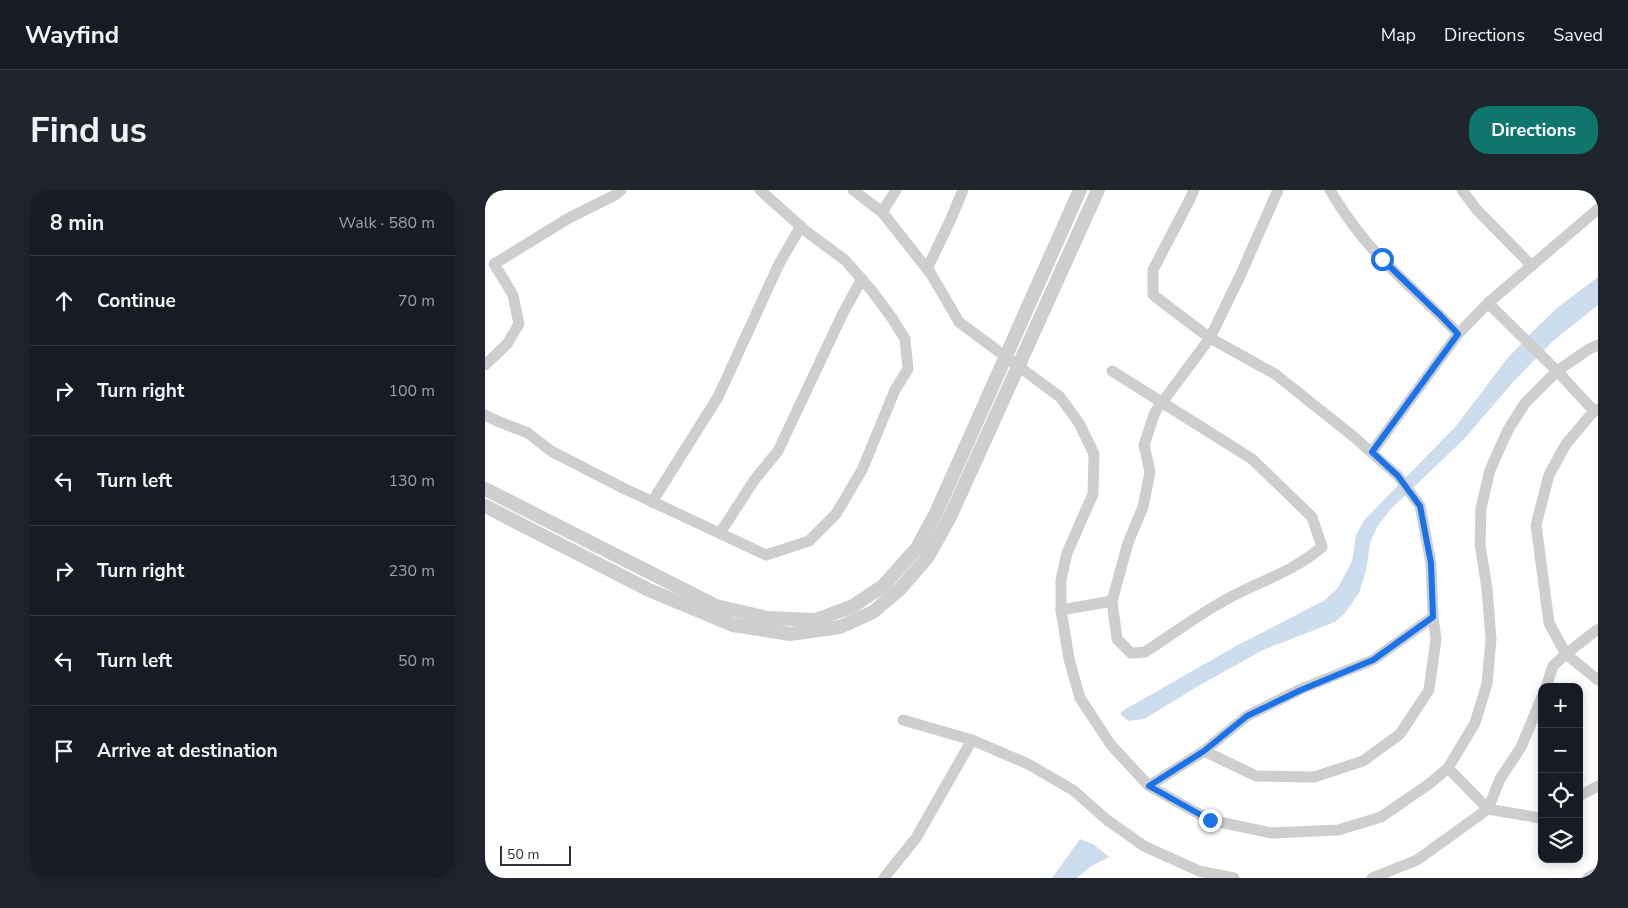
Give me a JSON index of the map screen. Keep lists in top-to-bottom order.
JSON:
{
  "scale_bar": "50 m",
  "page": {
    "header": "Wayfind",
    "nav": ["Map", "Directions", "Saved"],
    "buttons": "Directions",
    "title": "Find us",
    "heading": ["8 min", "Walk · 580 m"],
    "list": [
      ["Continue", "70 m"],
      ["Turn right", "100 m"],
      ["Turn left", "130 m"],
      ["Turn right", "230 m"],
      ["Turn left", "50 m"],
      "Arrive at destination"
    ],
    "map_buttons": ["+", "−"],
    "scale": "50 m"
  }
}
